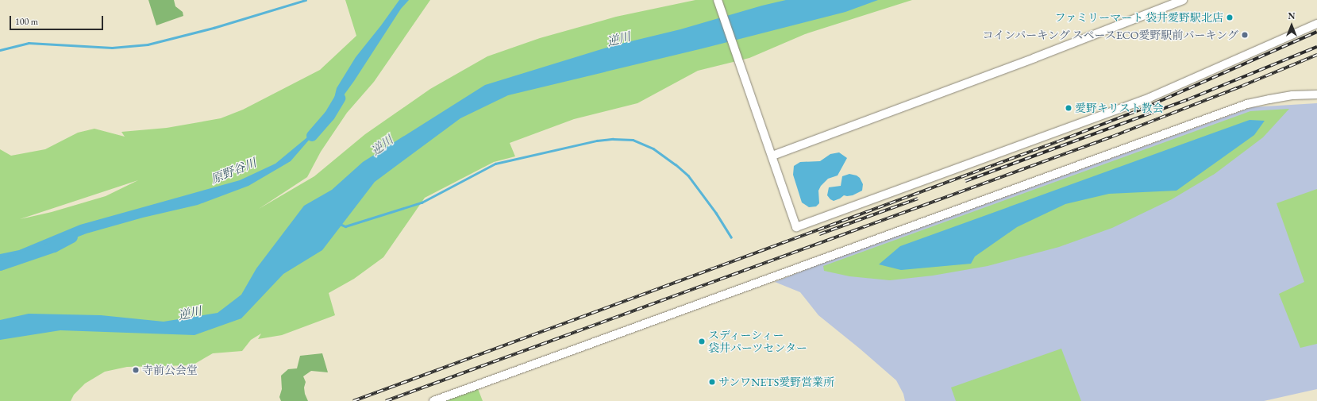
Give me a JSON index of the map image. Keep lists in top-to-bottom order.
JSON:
{
  "water": ["逆川", "原野谷川"],
  "places": [
    "ファミリーマート 袋井愛野駅北店",
    "コインパーキング スペースECO愛野駅前パーキング",
    "愛野キリスト教会",
    "スディーシィー 袋井パーツセンター",
    "寺前公会堂",
    "サンワNETS愛野営業所"
  ],
  "scale_bar": "100 m",
  "north": "top"
}
